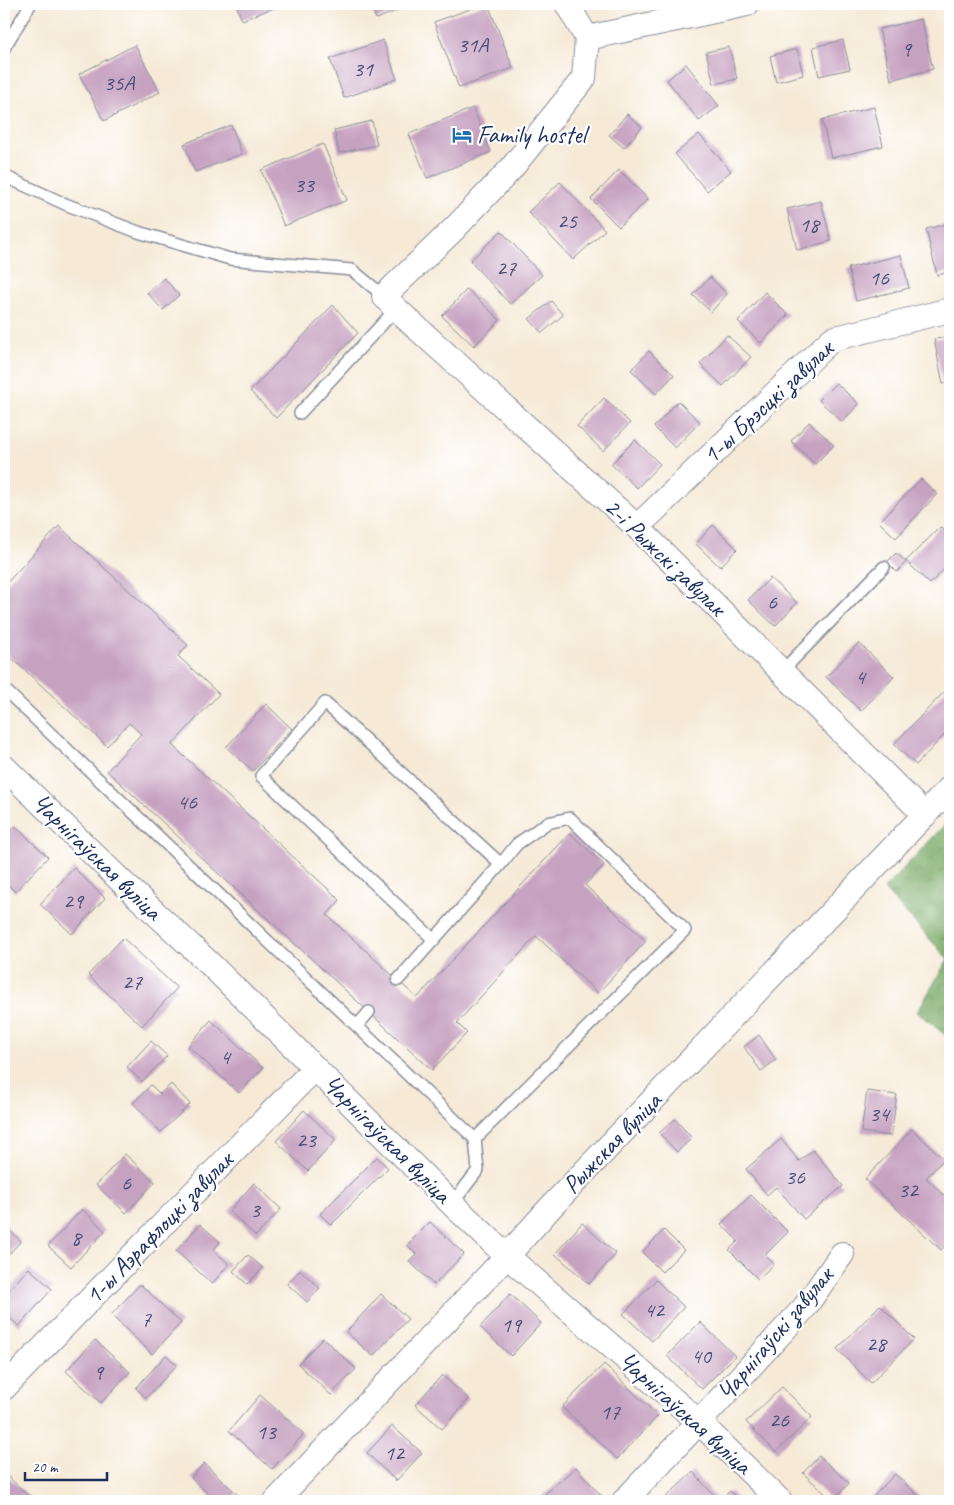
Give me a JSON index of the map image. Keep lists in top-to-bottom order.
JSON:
{
  "streets": {
    "street": [
      "1-ы Брэсцкі завулак",
      "2-і Рыжскі завулак",
      "Чарнігаўская вуліца",
      "Рыжская вуліца",
      "1-ы Аэрафлоцкі завулак",
      "Чарнігаўскі завулак"
    ]
  },
  "crossings": [
    ["1-ы Брэсцкі завулак", "2-і Рыжскі завулак"],
    ["2-і Рыжскі завулак", "Рыжская вуліца"],
    ["Чарнігаўская вуліца", "Рыжская вуліца"],
    ["Чарнігаўская вуліца", "1-ы Аэрафлоцкі завулак"],
    ["Чарнігаўская вуліца", "Чарнігаўскі завулак"]
  ],
  "places": {
    "hotel": ["Family hostel"]
  },
  "house_numbers": [
    "31А",
    "9",
    "31",
    "35А",
    "33",
    "25",
    "18",
    "27",
    "16",
    "6",
    "4",
    "46",
    "29",
    "27",
    "4",
    "34",
    "23",
    "36",
    "6",
    "32",
    "3",
    "8",
    "42",
    "7",
    "19",
    "28",
    "40",
    "9",
    "17",
    "26",
    "13",
    "12"
  ],
  "scale_bar": "20 m"
}
